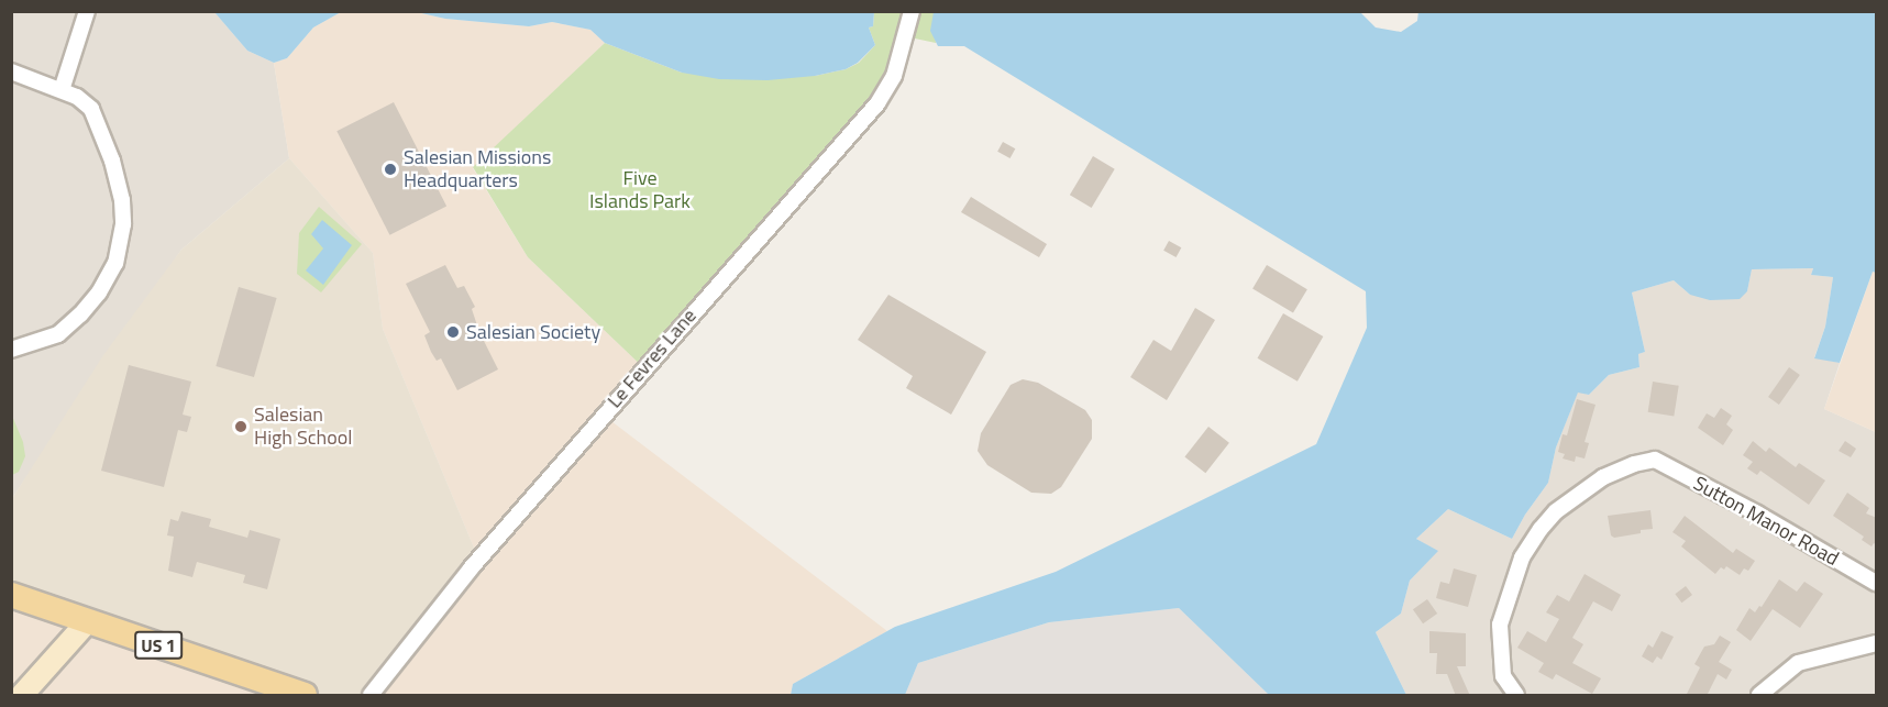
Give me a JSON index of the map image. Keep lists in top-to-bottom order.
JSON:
{
  "streets": {
    "main road": ["US 1"],
    "street": ["Le Fevres Lane", "Sutton Manor Road"]
  },
  "parks": ["Five Islands Park"],
  "places": ["Salesian Missions Headquarters", "Salesian Society", "Salesian High School"]
}
